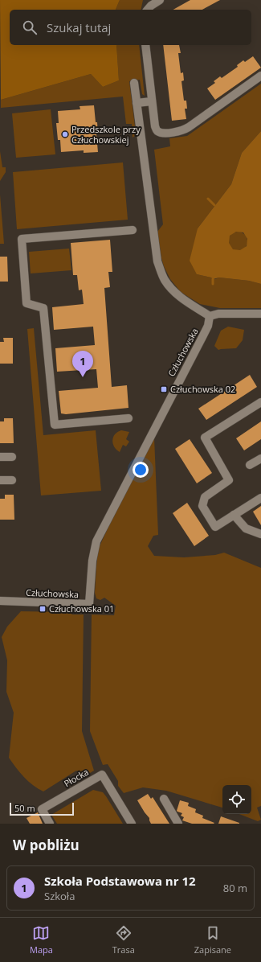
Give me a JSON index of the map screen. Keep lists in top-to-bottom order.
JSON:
{
  "streets": {
    "street": ["Człuchowska", "Płocka"]
  },
  "places": {
    "other": ["Przedszkole przy Człuchowskiej"],
    "transit": ["Człuchowska 02", "Człuchowska 01"]
  },
  "scale_bar": "50 m",
  "page": {
    "search": "Szukaj tutaj",
    "pins": "1",
    "scale": "50 m",
    "heading": "W pobliżu",
    "list": [
      {
        "mark": "1",
        "name": "Szkoła Podstawowa nr 12",
        "note": "Szkoła",
        "value": "80 m"
      }
    ],
    "nav": ["Mapa", "Trasa", "Zapisane"]
  }
}
